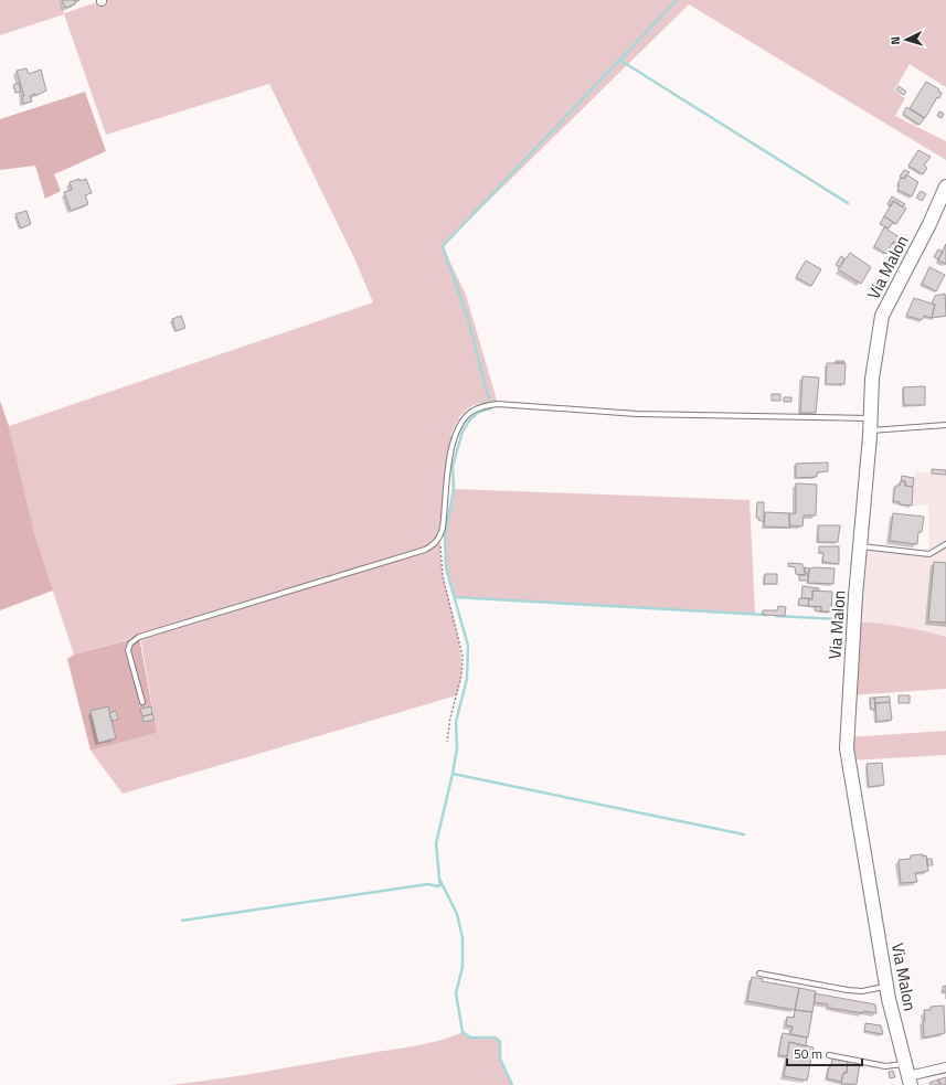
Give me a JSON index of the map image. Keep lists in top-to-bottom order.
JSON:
{
  "streets": {
    "street": ["Via Malon"]
  },
  "scale_bar": "50 m",
  "north": "left"
}
